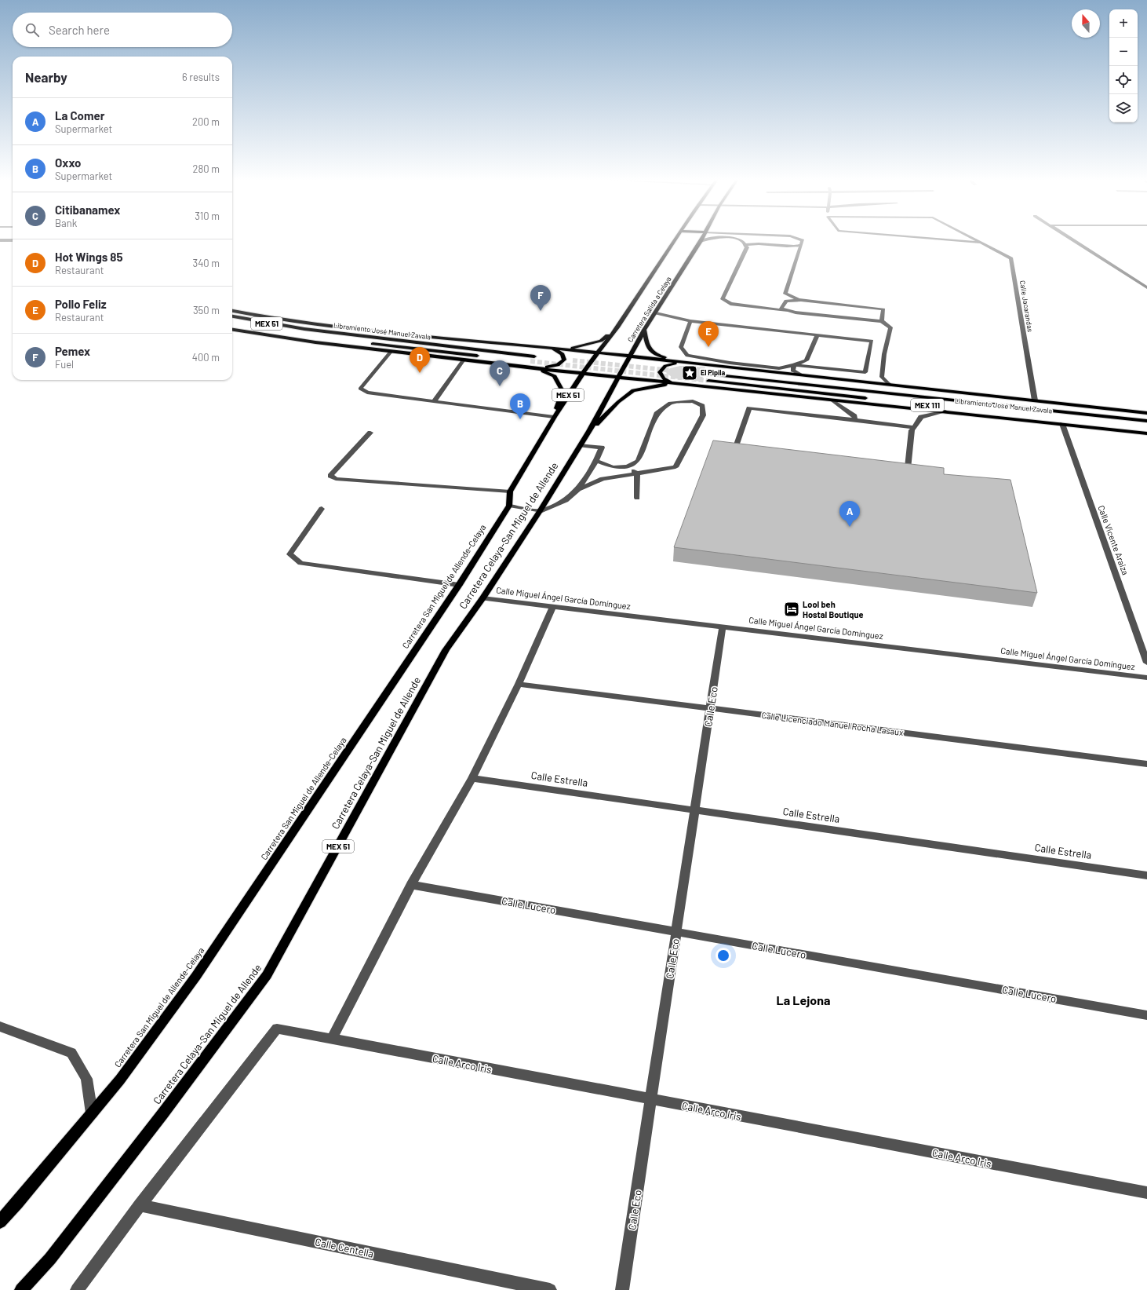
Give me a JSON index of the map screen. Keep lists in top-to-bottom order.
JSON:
{
  "streets": {
    "main road": [
      "Carretera Salida a Celaya",
      "MEX 51",
      "Libramiento José Manuel Zavala",
      "MEX 111",
      "Carretera Celaya-San Miguel de Allende",
      "Carretera San Miguel de Allende-Celaya"
    ],
    "street": [
      "Calle Jacarandas",
      "Calle Vicente Araiza",
      "Calle Miguel Ángel García Domínguez",
      "Calle Eco",
      "Calle Licenciado Manuel Rocha Lasaux",
      "Calle Estrella",
      "Calle Lucero",
      "Calle Arco Iris",
      "Calle Centella"
    ]
  },
  "crossings": [
    ["Carretera Salida a Celaya", "Carretera Celaya-San Miguel de Allende"],
    ["Carretera Salida a Celaya", "Carretera San Miguel de Allende-Celaya"],
    ["Carretera Celaya-San Miguel de Allende", "Calle Miguel Ángel García Domínguez"],
    ["Calle Miguel Ángel García Domínguez", "Calle Eco"],
    ["Calle Eco", "Calle Licenciado Manuel Rocha Lasaux"],
    ["Calle Eco", "Calle Estrella"],
    ["Calle Eco", "Calle Lucero"],
    ["Calle Eco", "Calle Arco Iris"],
    ["Calle Arco Iris", "Calle Centella"]
  ],
  "districts": ["La Lejona"],
  "places": {
    "place": ["El Pipila"],
    "hotel": ["Lool beh Hostal Boutique"]
  },
  "north": "top",
  "page": {
    "map_buttons": ["+", "−"],
    "search": "Search here",
    "heading": ["Nearby", "6 results"],
    "list": [
      {
        "mark": "A",
        "name": "La Comer",
        "note": "Supermarket",
        "value": "200 m"
      },
      {
        "mark": "B",
        "name": "Oxxo",
        "note": "Supermarket",
        "value": "280 m"
      },
      {
        "mark": "C",
        "name": "Citibanamex",
        "note": "Bank",
        "value": "310 m"
      },
      {
        "mark": "D",
        "name": "Hot Wings 85",
        "note": "Restaurant",
        "value": "340 m"
      },
      {
        "mark": "E",
        "name": "Pollo Feliz",
        "note": "Restaurant",
        "value": "350 m"
      },
      {
        "mark": "F",
        "name": "Pemex",
        "note": "Fuel",
        "value": "400 m"
      }
    ],
    "pins": [
      "F",
      "E",
      "D",
      "C",
      "B",
      "A"
    ]
  }
}
